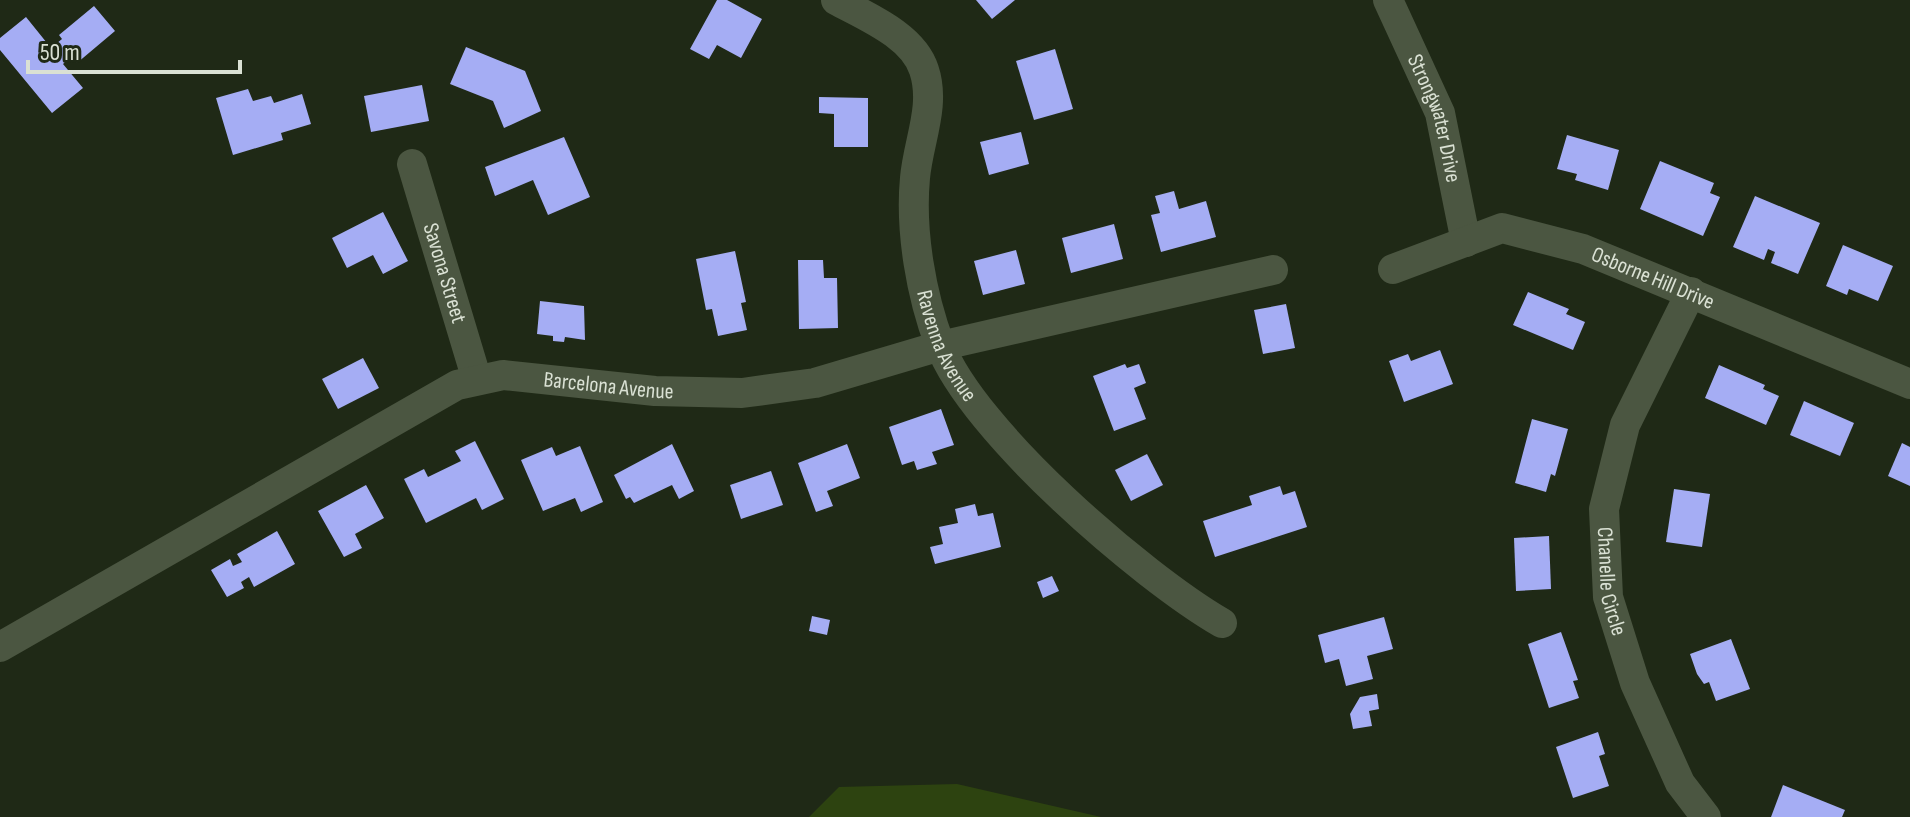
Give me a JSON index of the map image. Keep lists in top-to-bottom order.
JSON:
{
  "streets": {
    "street": [
      "Strongwater Drive",
      "Savona Street",
      "Osborne Hill Drive",
      "Ravenna Avenue",
      "Barcelona Avenue",
      "Chanelle Circle"
    ]
  },
  "crossings": [
    ["Strongwater Drive", "Osborne Hill Drive"],
    ["Savona Street", "Barcelona Avenue"],
    ["Osborne Hill Drive", "Chanelle Circle"],
    ["Ravenna Avenue", "Barcelona Avenue"]
  ],
  "scale_bar": "50 m"
}
